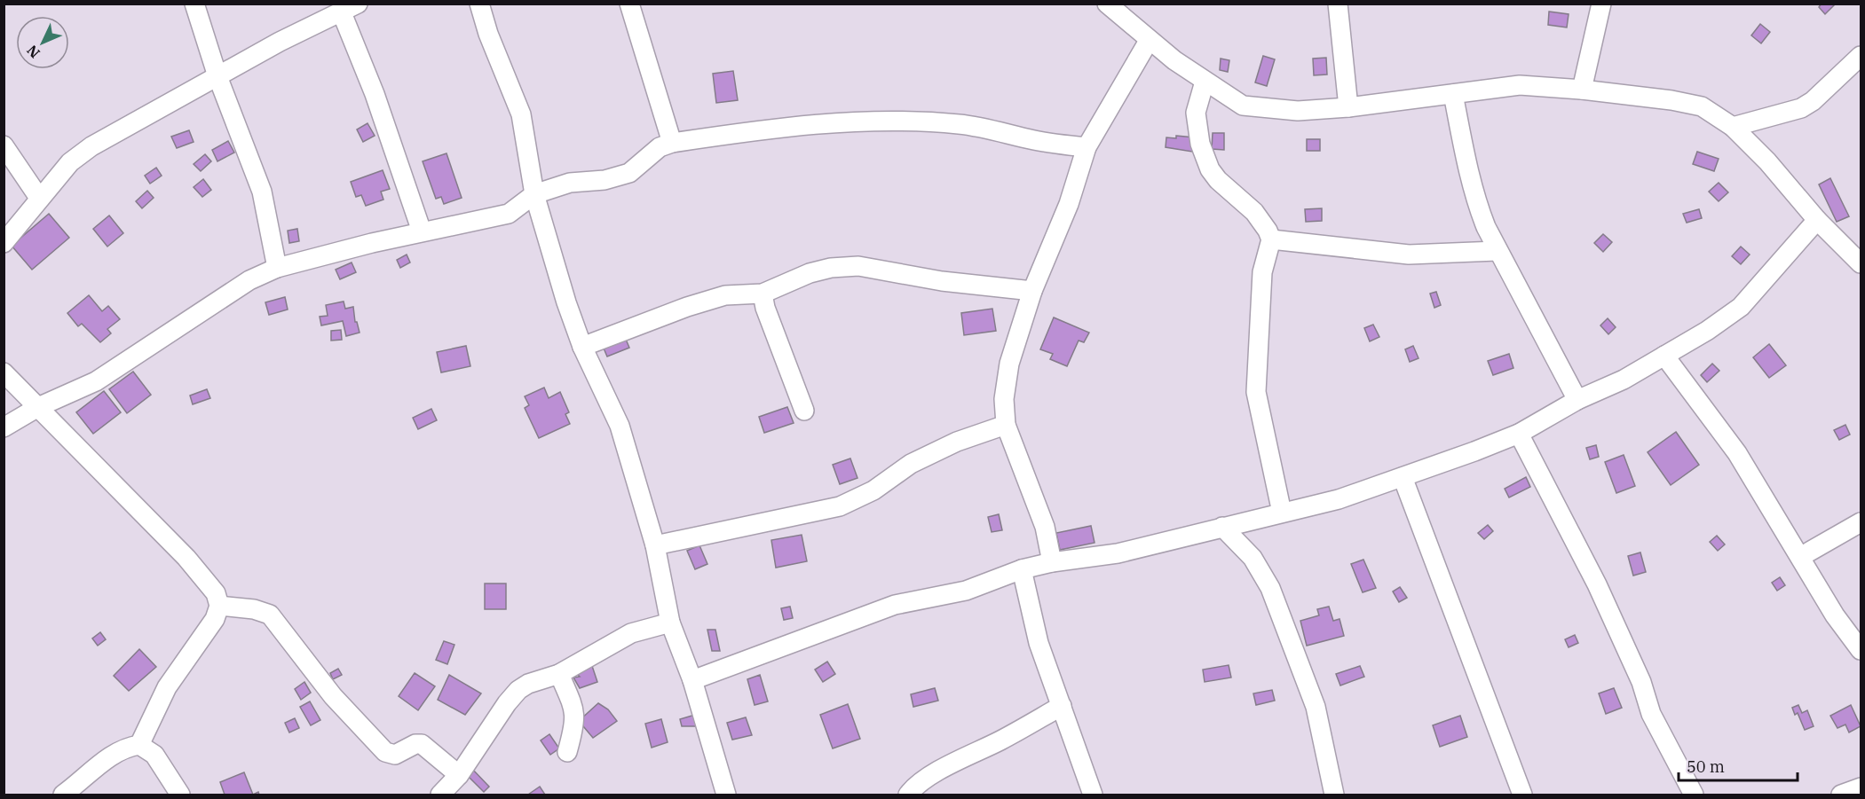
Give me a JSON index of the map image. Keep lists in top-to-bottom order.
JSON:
{
  "scale_bar": "50 m",
  "north": "bottom left"
}
